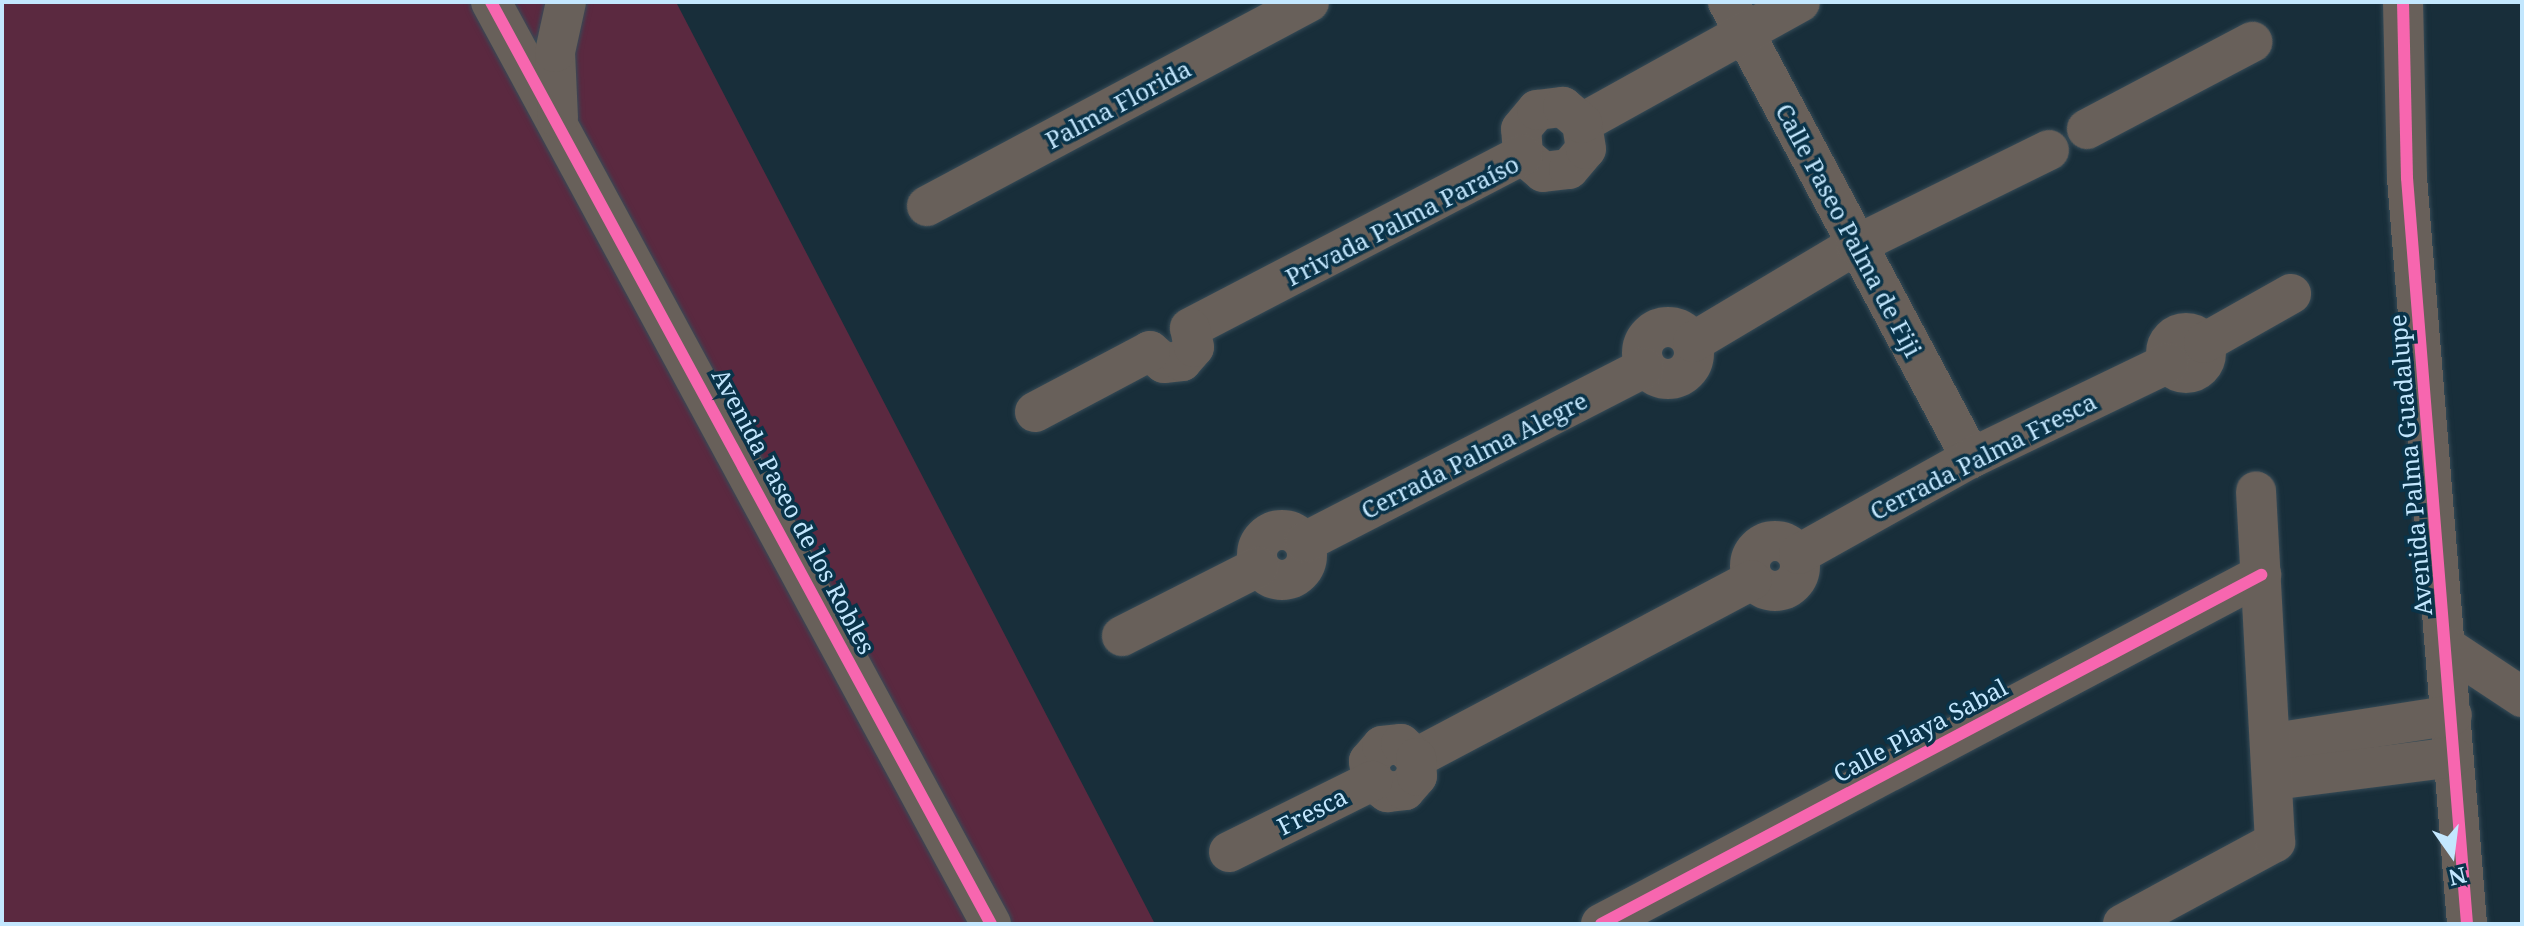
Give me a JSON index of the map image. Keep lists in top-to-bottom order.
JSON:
{
  "streets": {
    "street": [
      "Palma Florida",
      "Privada Palma Paraíso",
      "Calle Paseo Palma de Fiji",
      "Cerrada Palma Alegre",
      "Cerrada Palma Fresca",
      "Avenida Palma Guadalupe",
      "Avenida Paseo de los Robles",
      "Calle Playa Sabal",
      "Fresca"
    ]
  },
  "crossings": [
    ["Privada Palma Paraíso", "Calle Paseo Palma de Fiji"],
    ["Calle Paseo Palma de Fiji", "Cerrada Palma Alegre"],
    ["Calle Paseo Palma de Fiji", "Cerrada Palma Fresca"],
    ["Cerrada Palma Fresca", "Fresca"]
  ],
  "north": "bottom"
}
